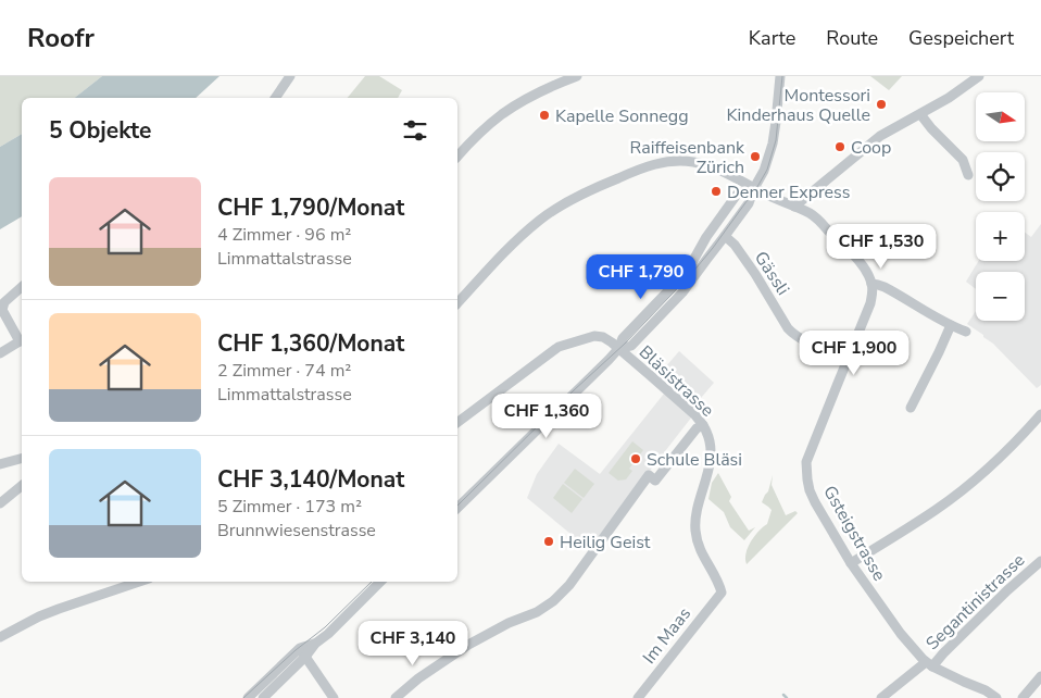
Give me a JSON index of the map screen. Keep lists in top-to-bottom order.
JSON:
{
  "streets": {
    "street": [
      "Gässli",
      "Bläsistrasse",
      "Gsteigstrasse",
      "Segantinistrasse",
      "Im Maas"
    ]
  },
  "crossings": [
    ["Gässli", "Gsteigstrasse"],
    ["Bläsistrasse", "Im Maas"],
    ["Gsteigstrasse", "Segantinistrasse"]
  ],
  "places": [
    "Montessori Kinderhaus Quelle",
    "Kapelle Sonnegg",
    "Coop",
    "Raiffeisenbank Zürich",
    "Denner Express",
    "Schule Bläsi",
    "Heilig Geist"
  ],
  "north": "right",
  "page": {
    "header": "Roofr",
    "nav": ["Karte", "Route", "Gespeichert"],
    "map_buttons": ["+", "−"],
    "heading": "5 Objekte",
    "list": [
      {
        "name": "CHF 1,790/Monat",
        "note": "4 Zimmer · 96 m² · Limmattalstrasse"
      },
      {
        "name": "CHF 1,360/Monat",
        "note": "2 Zimmer · 74 m² · Limmattalstrasse"
      },
      {
        "name": "CHF 3,140/Monat",
        "note": "5 Zimmer · 173 m² · Brunnwiesenstrasse"
      }
    ],
    "price": [
      "CHF 1,530",
      "CHF 1,790",
      "CHF 1,900",
      "CHF 1,360",
      "CHF 3,140"
    ]
  }
}
